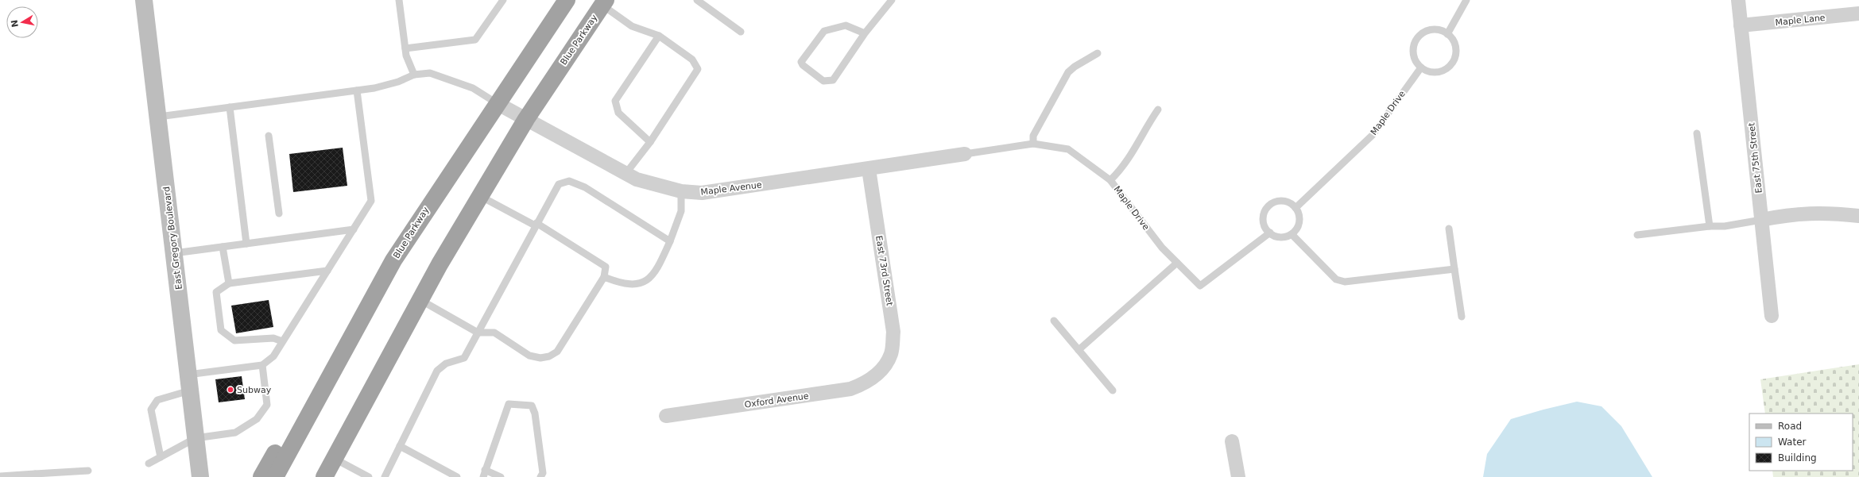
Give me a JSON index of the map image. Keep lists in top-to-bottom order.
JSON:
{
  "streets": {
    "highway": ["Blue Parkway"],
    "main road": ["East Gregory Boulevard"],
    "street": [
      "Maple Lane",
      "East 75th Street",
      "Maple Avenue",
      "East 73rd Street",
      "Oxford Avenue"
    ],
    "lane": ["Maple Drive"]
  },
  "crossings": [
    ["Maple Lane", "East 75th Street"],
    ["Blue Parkway", "Maple Avenue"],
    ["Maple Drive", "Maple Avenue"],
    ["Maple Avenue", "East 73rd Street"],
    ["East 73rd Street", "Oxford Avenue"]
  ],
  "places": ["Subway"],
  "legend": ["Road", "Water", "Building"],
  "north": "left"
}
